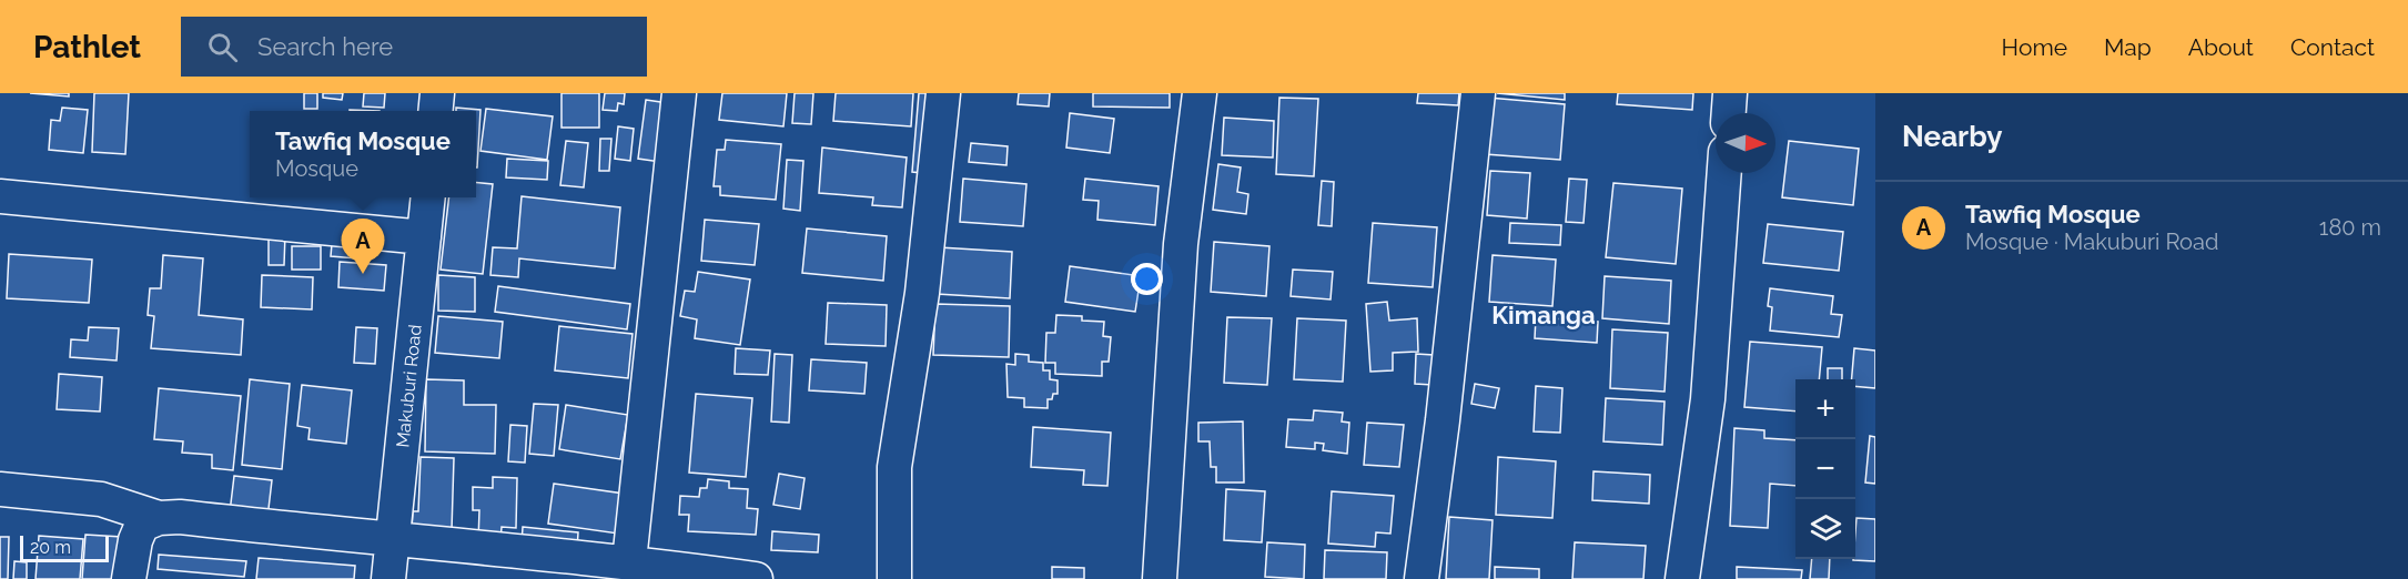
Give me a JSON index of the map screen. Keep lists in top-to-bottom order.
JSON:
{
  "streets": {
    "street": ["Makuburi Road"]
  },
  "districts": ["Kimanga"],
  "scale_bar": "20 m",
  "north": "right",
  "page": {
    "header": "Pathlet",
    "search": "Search here",
    "nav": [
      "Home",
      "Map",
      "About",
      "Contact"
    ],
    "heading": "Nearby",
    "popup": ["Tawfiq Mosque", "Mosque"],
    "list": [
      {
        "mark": "A",
        "name": "Tawfiq Mosque",
        "note": "Mosque · Makuburi Road",
        "value": "180 m"
      }
    ],
    "pins": "A",
    "map_buttons": ["+", "−"],
    "scale": "20 m"
  }
}
